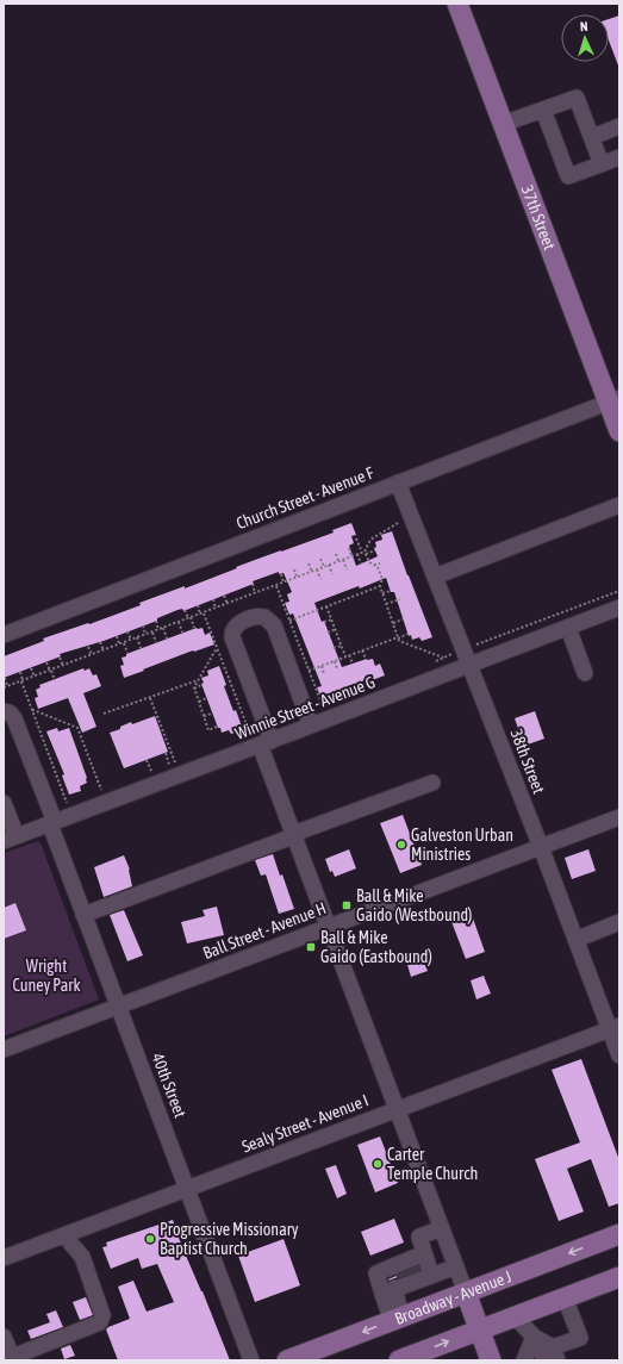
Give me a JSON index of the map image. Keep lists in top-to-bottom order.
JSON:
{
  "streets": {
    "main road": ["37th Street", "Broadway - Avenue J"],
    "street": [
      "Church Street - Avenue F",
      "Winnie Street - Avenue G",
      "38th Street",
      "Ball Street - Avenue H",
      "40th Street",
      "Sealy Street - Avenue I"
    ]
  },
  "crossings": [
    ["37th Street", "Church Street - Avenue F"],
    ["Church Street - Avenue F", "38th Street"],
    ["Winnie Street - Avenue G", "38th Street"],
    ["Winnie Street - Avenue G", "40th Street"],
    ["38th Street", "Ball Street - Avenue H"],
    ["38th Street", "Sealy Street - Avenue I"],
    ["Ball Street - Avenue H", "40th Street"],
    ["40th Street", "Sealy Street - Avenue I"]
  ],
  "parks": ["Wright Cuney Park"],
  "places": {
    "other": ["Galveston Urban Ministries", "Carter Temple Church", "Progressive Missionary Baptist Church"],
    "transit": ["Ball & Mike Gaido (Westbound)", "Ball & Mike Gaido (Eastbound)"]
  },
  "north": "top"
}
